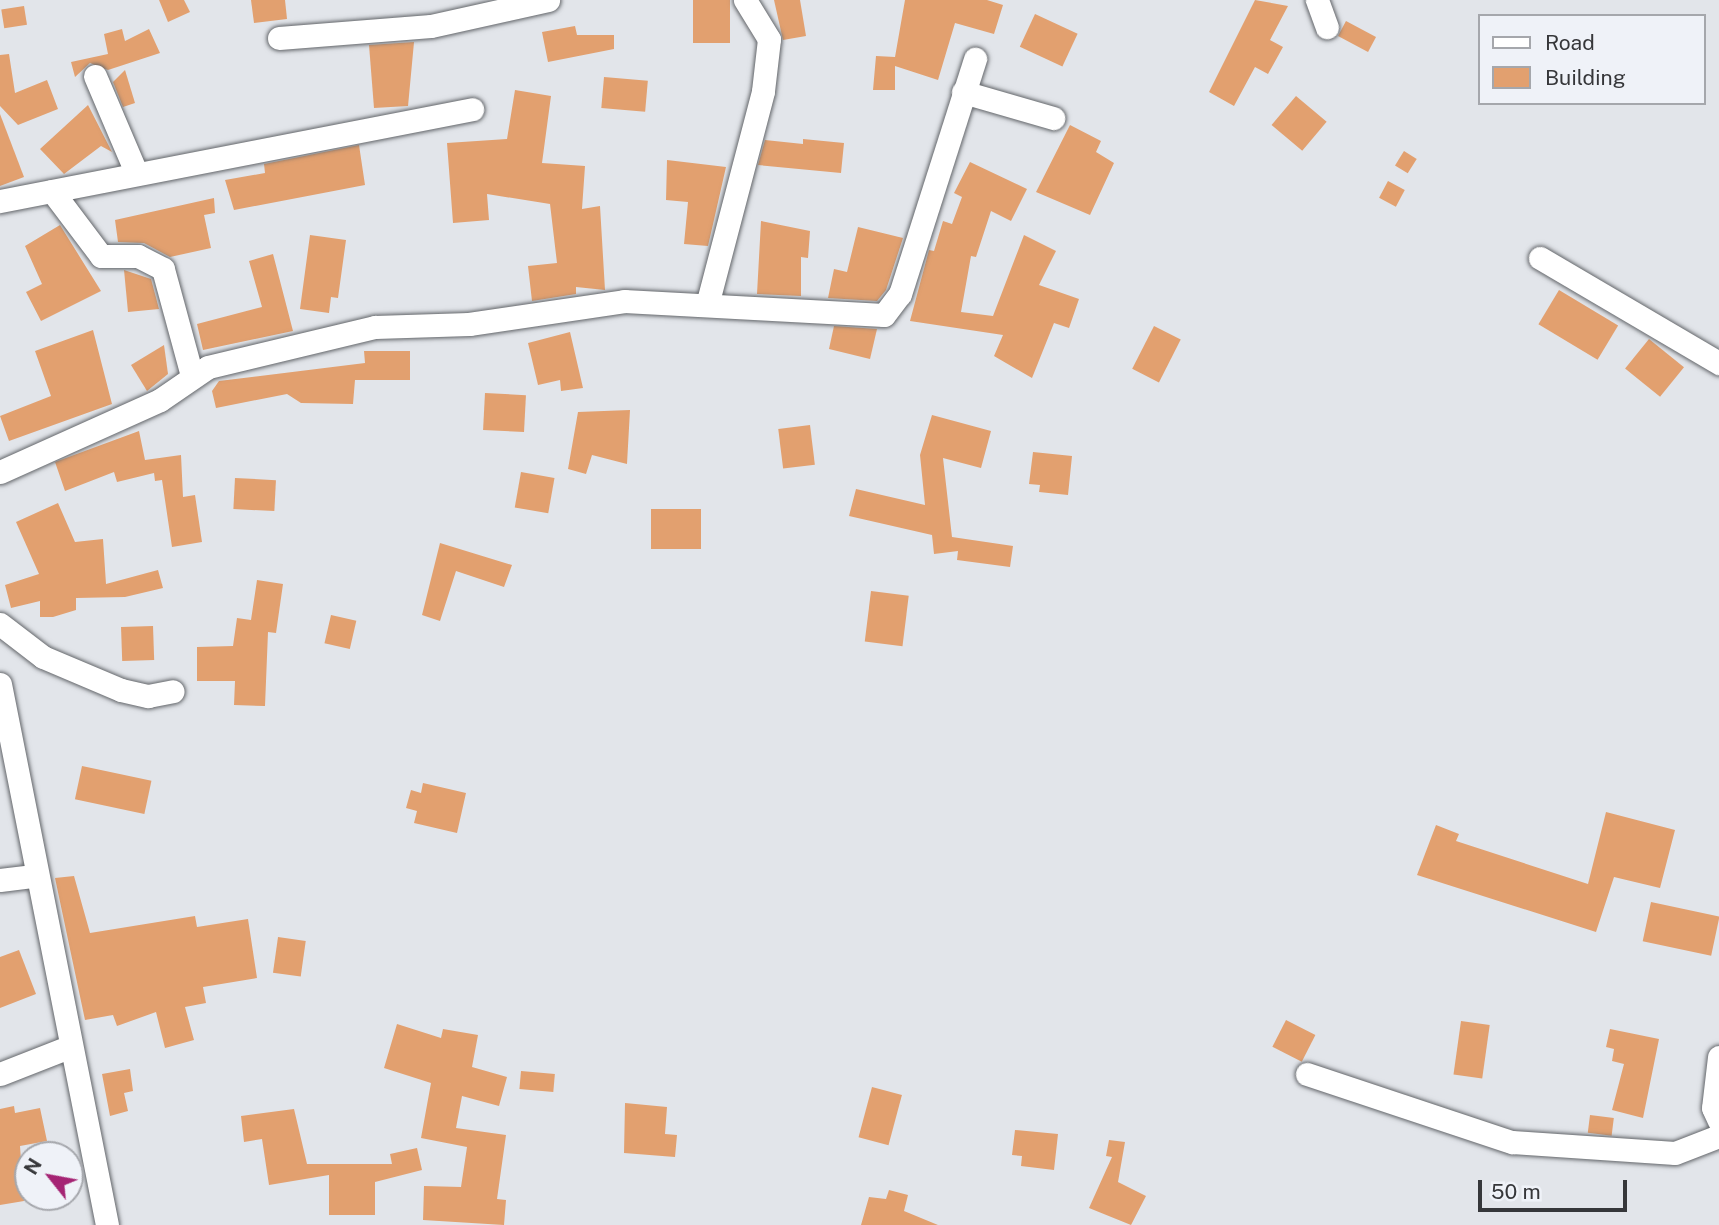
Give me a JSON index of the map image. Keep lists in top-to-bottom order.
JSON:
{
  "legend": ["Road", "Building"],
  "scale_bar": "50 m",
  "north": "top left"
}
